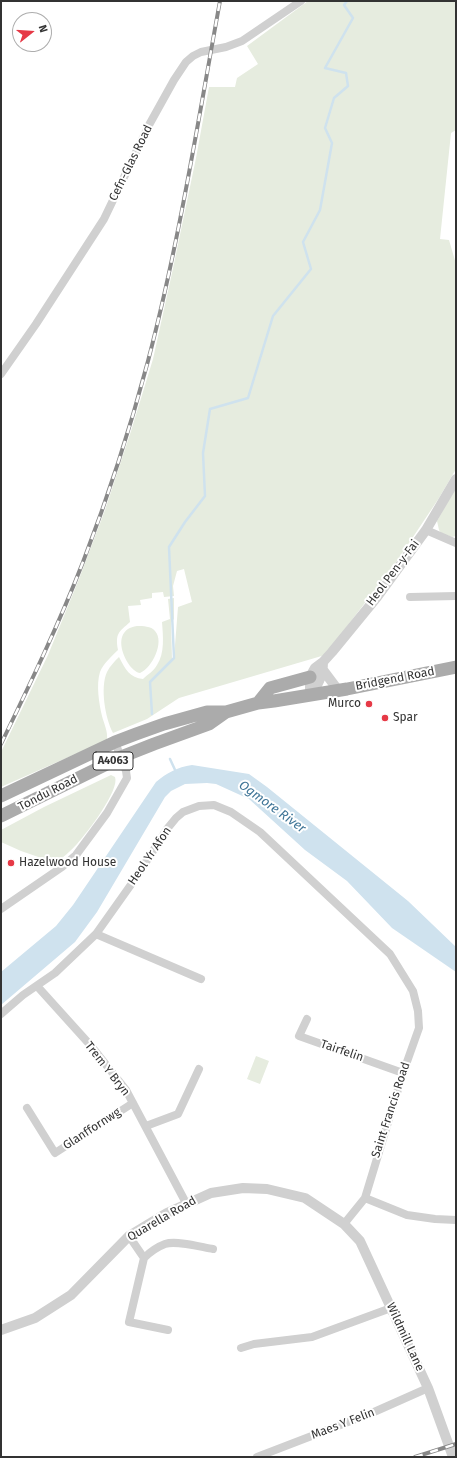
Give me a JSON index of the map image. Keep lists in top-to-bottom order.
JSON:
{
  "streets": {
    "main road": ["Bridgend Road", "A4063", "Tondu Road"],
    "street": [
      "Cefn-Glas Road",
      "Heol Pen-y-Fai",
      "Heol Yr Afon",
      "Tairfelin",
      "Trem Y Bryn",
      "Saint Francis Road",
      "Glanffornwg",
      "Quarella Road",
      "Wildmill Lane",
      "Maes Y Felin"
    ]
  },
  "crossings": [
    ["Heol Pen-y-Fai", "Bridgend Road"],
    ["Heol Pen-y-Fai", "Tondu Road"],
    ["Bridgend Road", "Tondu Road"],
    ["Heol Yr Afon", "Trem Y Bryn"],
    ["Heol Yr Afon", "Saint Francis Road"],
    ["Tairfelin", "Saint Francis Road"],
    ["Trem Y Bryn", "Glanffornwg"],
    ["Trem Y Bryn", "Quarella Road"],
    ["Saint Francis Road", "Quarella Road"],
    ["Saint Francis Road", "Wildmill Lane"],
    ["Quarella Road", "Wildmill Lane"],
    ["Wildmill Lane", "Maes Y Felin"]
  ],
  "water": ["Ogmore River"],
  "places": ["Murco", "Spar", "Hazelwood House"],
  "north": "right"
}
